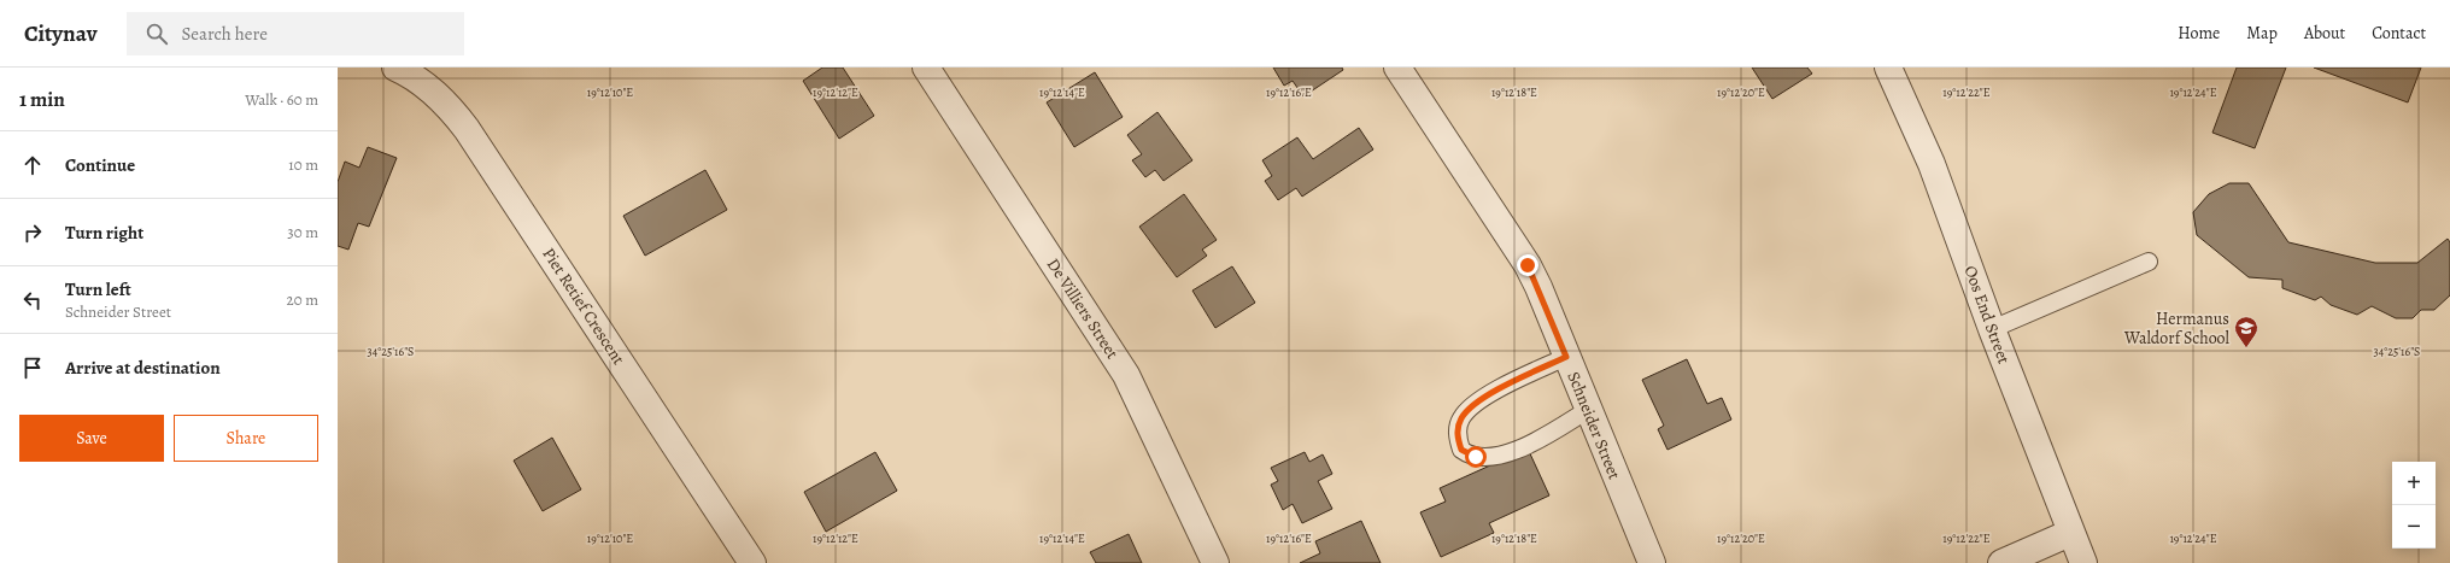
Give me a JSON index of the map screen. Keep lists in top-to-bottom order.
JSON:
{
  "streets": {
    "street": [
      "Piet Retief Crescent",
      "De Villiers Street",
      "Oos End Street",
      "Schneider Street"
    ]
  },
  "places": {
    "school or university": ["Hermanus Waldorf School"]
  },
  "page": {
    "header": "Citynav",
    "search": "Search here",
    "nav": [
      "Home",
      "Map",
      "About",
      "Contact"
    ],
    "heading": ["1 min", "Walk · 60 m"],
    "list": [
      ["Continue", "10 m"],
      ["Turn right", "30 m"],
      ["Turn left", "Schneider Street", "20 m"],
      "Arrive at destination"
    ],
    "buttons": ["Save", "Share"],
    "map_buttons": ["+", "−"]
  },
  "coordinates": [
    "19°12'10\"E",
    "19°12'12\"E",
    "19°12'14\"E",
    "19°12'16\"E",
    "19°12'18\"E",
    "19°12'20\"E",
    "19°12'22\"E",
    "19°12'24\"E",
    "34°25'16\"S"
  ]
}
